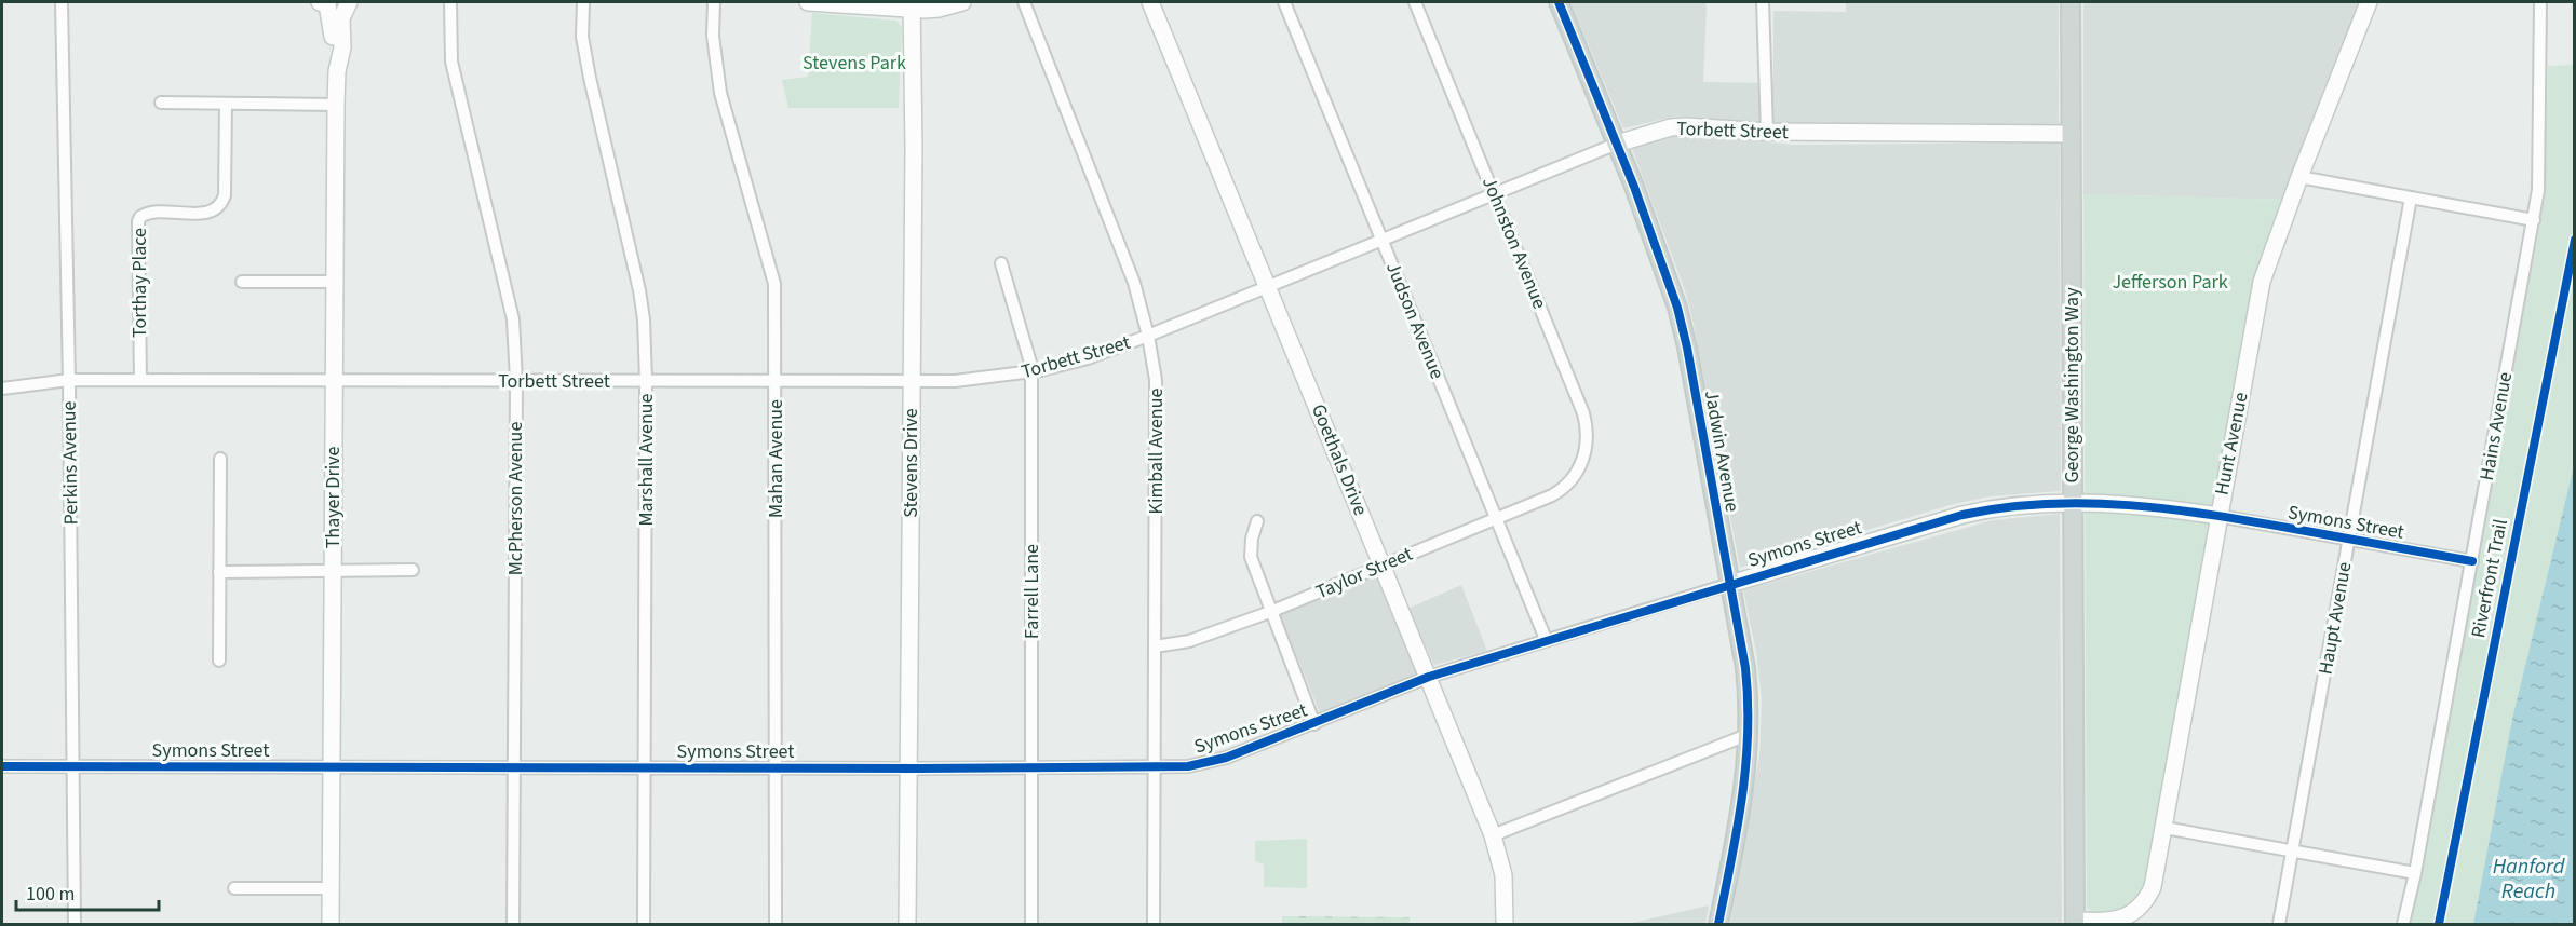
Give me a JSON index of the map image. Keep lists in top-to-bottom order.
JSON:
{
  "streets": {
    "main road": ["George Washington Way", "Jadwin Avenue"],
    "street": [
      "Torbett Street",
      "Johnston Avenue",
      "Torthay Place",
      "Judson Avenue",
      "Hains Avenue",
      "Hunt Avenue",
      "Kimball Avenue",
      "Mahan Avenue",
      "Marshall Avenue",
      "Goethals Drive",
      "Perkins Avenue",
      "Stevens Drive",
      "Thayer Drive",
      "McPherson Avenue",
      "Symons Street",
      "Taylor Street",
      "Farrell Lane",
      "Haupt Avenue"
    ],
    "cycle path": ["Riverfront Trail"]
  },
  "crossings": [
    ["Torbett Street", "Johnston Avenue"],
    ["Torbett Street", "Torthay Place"],
    ["Torbett Street", "Judson Avenue"],
    ["Torbett Street", "George Washington Way"],
    ["Torbett Street", "Kimball Avenue"],
    ["Torbett Street", "Jadwin Avenue"],
    ["Torbett Street", "Mahan Avenue"],
    ["Torbett Street", "Marshall Avenue"],
    ["Torbett Street", "Goethals Drive"],
    ["Torbett Street", "Perkins Avenue"],
    ["Torbett Street", "Stevens Drive"],
    ["Torbett Street", "Thayer Drive"],
    ["Torbett Street", "McPherson Avenue"],
    ["Torbett Street", "Farrell Lane"],
    ["Johnston Avenue", "Taylor Street"],
    ["Judson Avenue", "Symons Street"],
    ["Judson Avenue", "Taylor Street"],
    ["George Washington Way", "Hunt Avenue"],
    ["George Washington Way", "Symons Street"],
    ["Hains Avenue", "Symons Street"],
    ["Hunt Avenue", "Symons Street"],
    ["Kimball Avenue", "Symons Street"],
    ["Kimball Avenue", "Taylor Street"],
    ["Jadwin Avenue", "Symons Street"],
    ["Mahan Avenue", "Symons Street"],
    ["Marshall Avenue", "Symons Street"],
    ["Goethals Drive", "Symons Street"],
    ["Goethals Drive", "Taylor Street"],
    ["Perkins Avenue", "Symons Street"],
    ["Stevens Drive", "Symons Street"],
    ["Thayer Drive", "Symons Street"],
    ["McPherson Avenue", "Symons Street"],
    ["Symons Street", "Farrell Lane"],
    ["Symons Street", "Haupt Avenue"]
  ],
  "water": ["Hanford Reach"],
  "parks": ["Stevens Park", "Jefferson Park"],
  "scale_bar": "100 m"
}
